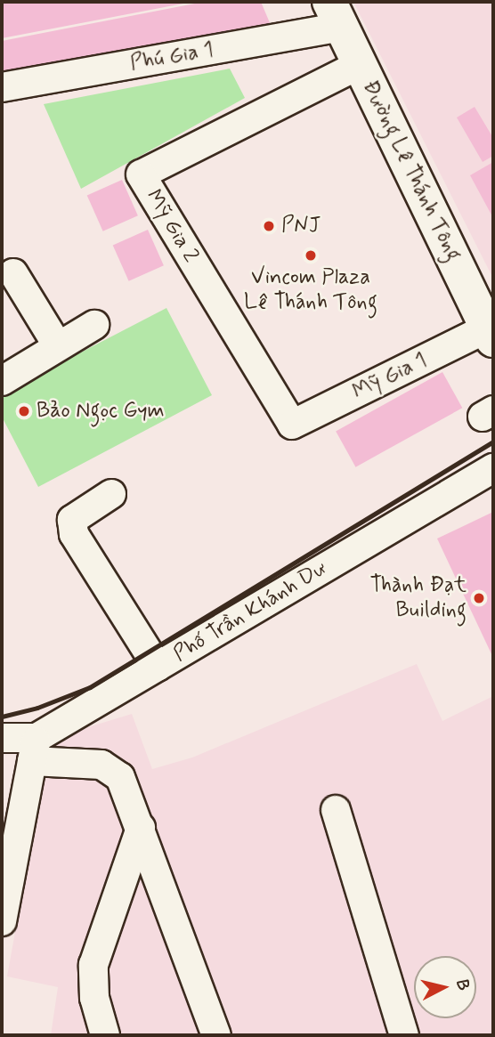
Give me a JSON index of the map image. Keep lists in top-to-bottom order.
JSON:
{
  "streets": {
    "main road": ["Đường Lê Thánh Tông"],
    "street": [
      "Phú Gia 1",
      "Mỹ Gia 2",
      "Mỹ Gia 1",
      "Phố Trần Khánh Dư"
    ]
  },
  "crossings": [
    ["Phú Gia 1", "Đường Lê Thánh Tông"],
    ["Đường Lê Thánh Tông", "Mỹ Gia 2"],
    ["Đường Lê Thánh Tông", "Mỹ Gia 1"],
    ["Mỹ Gia 2", "Mỹ Gia 1"]
  ],
  "places": [
    "PNJ",
    "Vincom Plaza Lê Thánh Tông",
    "Bảo Ngọc Gym",
    "Thành Đạt Building"
  ],
  "north": "right"
}
